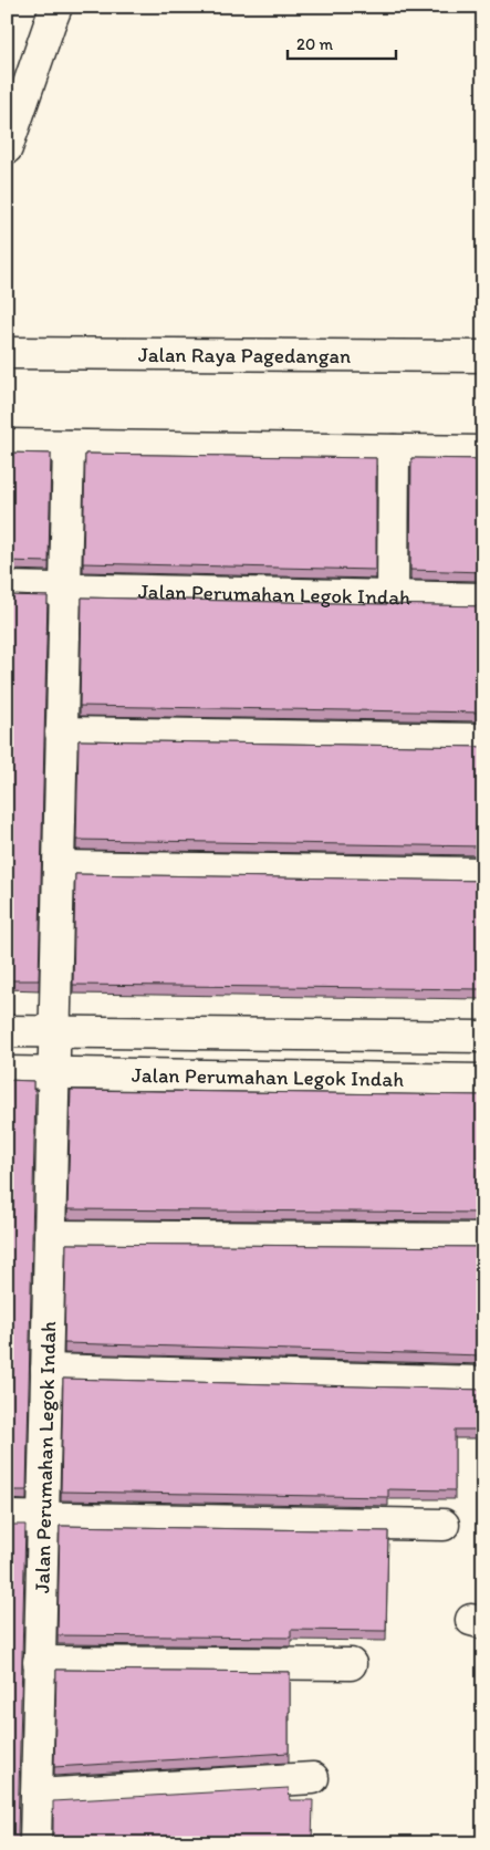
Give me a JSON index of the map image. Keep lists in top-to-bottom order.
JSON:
{
  "streets": {
    "street": ["Jalan Raya Pagedangan", "Jalan Perumahan Legok Indah"]
  },
  "scale_bar": "20 m"
}
